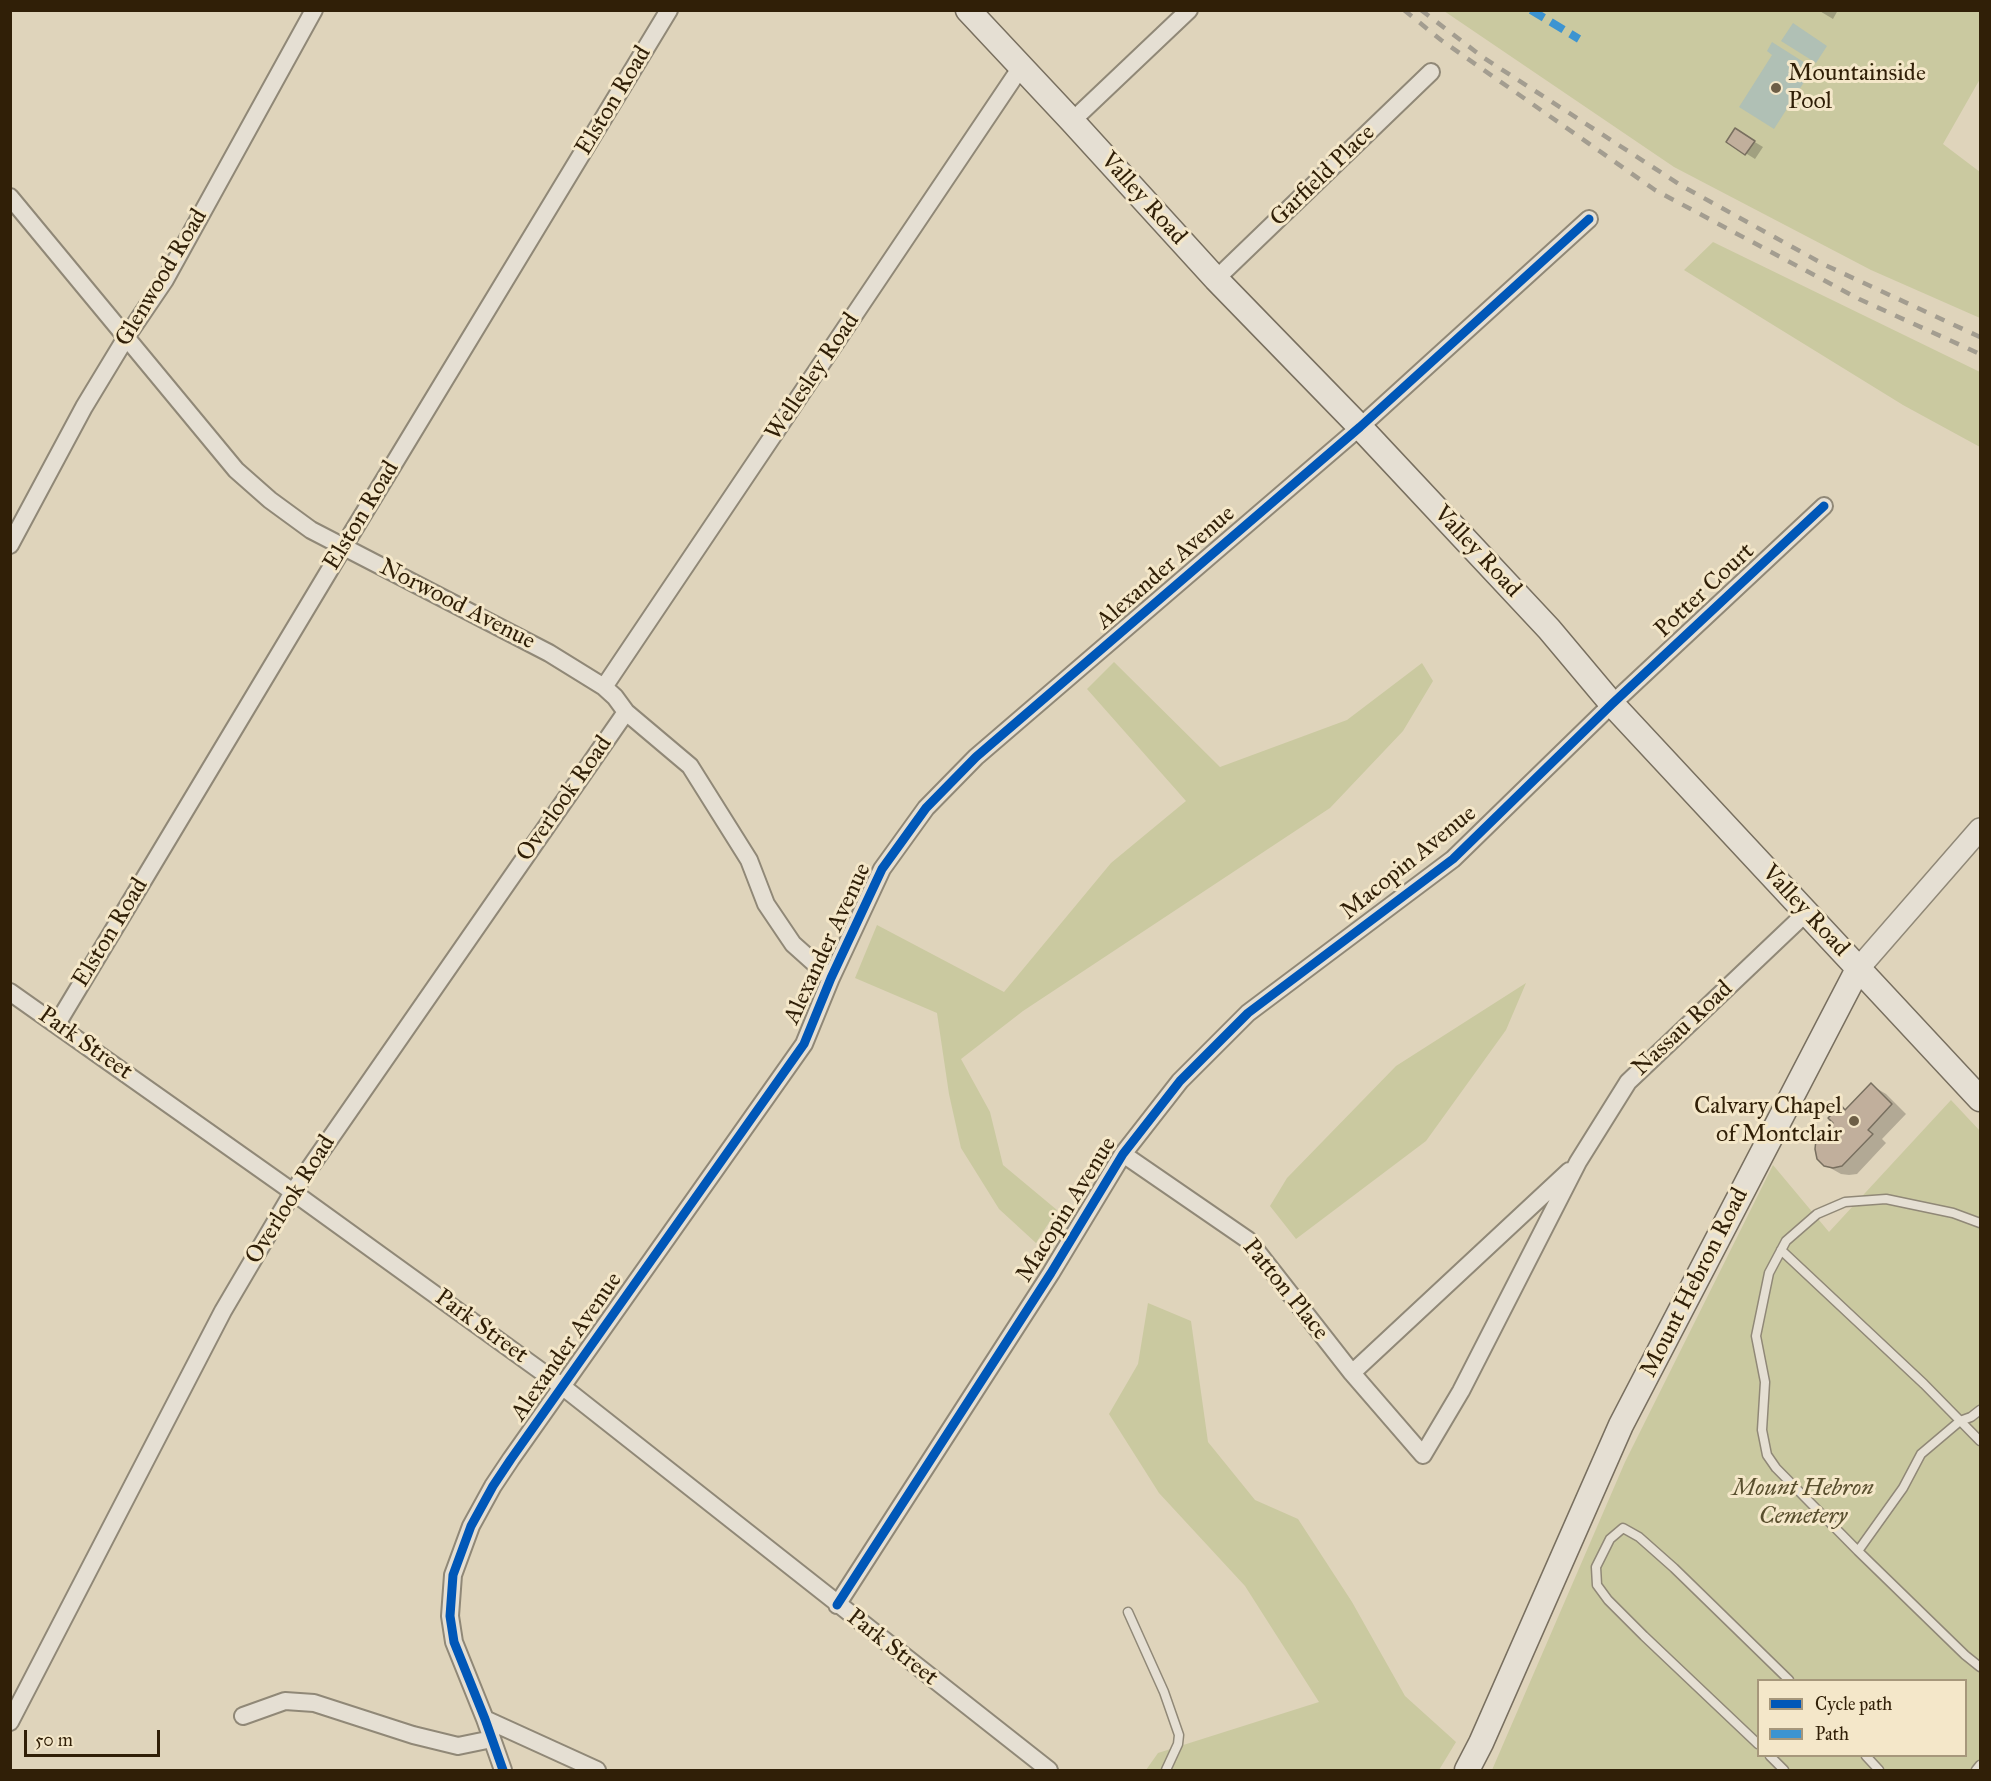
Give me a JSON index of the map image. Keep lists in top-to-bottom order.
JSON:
{
  "streets": {
    "main road": ["Valley Road", "Mount Hebron Road"],
    "street": [
      "Elston Road",
      "Garfield Place",
      "Glenwood Road",
      "Wellesley Road",
      "Alexander Avenue",
      "Potter Court",
      "Norwood Avenue",
      "Overlook Road",
      "Macopin Avenue",
      "Nassau Road",
      "Park Street",
      "Patton Place"
    ]
  },
  "crossings": [
    ["Elston Road", "Norwood Avenue"],
    ["Elston Road", "Park Street"],
    ["Garfield Place", "Valley Road"],
    ["Valley Road", "Wellesley Road"],
    ["Valley Road", "Alexander Avenue"],
    ["Valley Road", "Potter Court"],
    ["Valley Road", "Macopin Avenue"],
    ["Valley Road", "Nassau Road"],
    ["Valley Road", "Mount Hebron Road"],
    ["Glenwood Road", "Norwood Avenue"],
    ["Wellesley Road", "Norwood Avenue"],
    ["Alexander Avenue", "Norwood Avenue"],
    ["Alexander Avenue", "Park Street"],
    ["Potter Court", "Macopin Avenue"],
    ["Norwood Avenue", "Overlook Road"],
    ["Overlook Road", "Park Street"],
    ["Macopin Avenue", "Park Street"],
    ["Macopin Avenue", "Patton Place"],
    ["Nassau Road", "Patton Place"]
  ],
  "parks": ["Mount Hebron Cemetery"],
  "places": ["Mountainside Pool", "Calvary Chapel of Montclair"],
  "legend": ["Cycle path", "Path"],
  "scale_bar": "50 m"
}
